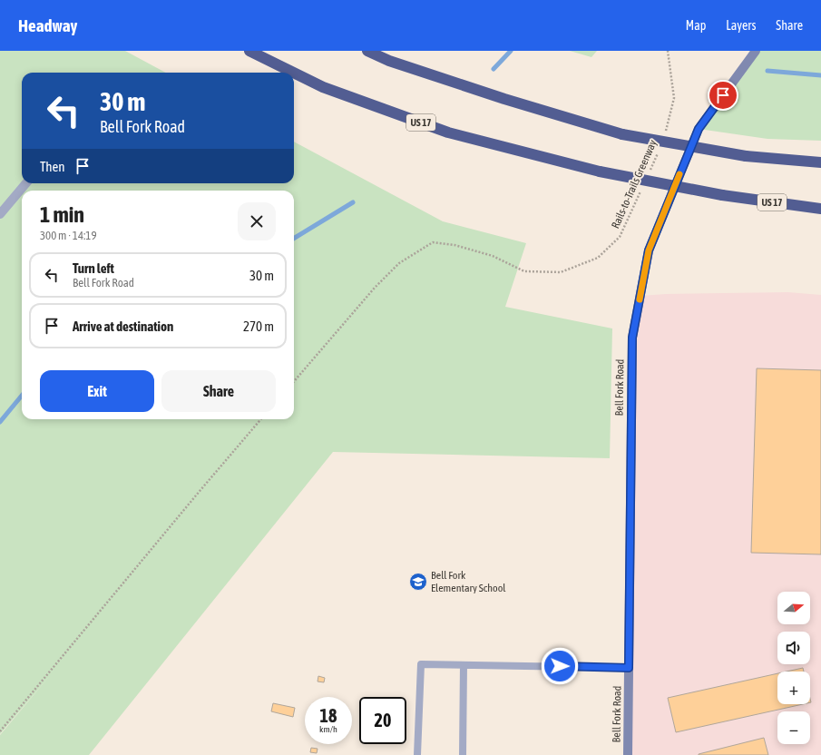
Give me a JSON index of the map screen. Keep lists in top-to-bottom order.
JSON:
{
  "streets": {
    "highway": ["US 17"],
    "main road": ["Bell Fork Road"],
    "path": ["Rails-to-Trails Greenway"]
  },
  "places": {
    "school or university": ["Bell Fork Elementary School"]
  },
  "north": "right",
  "page": {
    "header": "Headway",
    "nav": ["Map", "Layers", "Share"],
    "turn": ["30 m", "Bell Fork Road"],
    "then": "Then",
    "heading": ["1 min", "300 m · 14:19"],
    "list": [
      {
        "name": "Turn left",
        "note": "Bell Fork Road",
        "value": "30 m"
      },
      {
        "name": "Arrive at destination",
        "value": "270 m"
      }
    ],
    "buttons": ["Exit", "Share"],
    "map_buttons": ["+", "−"],
    "speed": "18 km/h",
    "limit": "20"
  }
}
